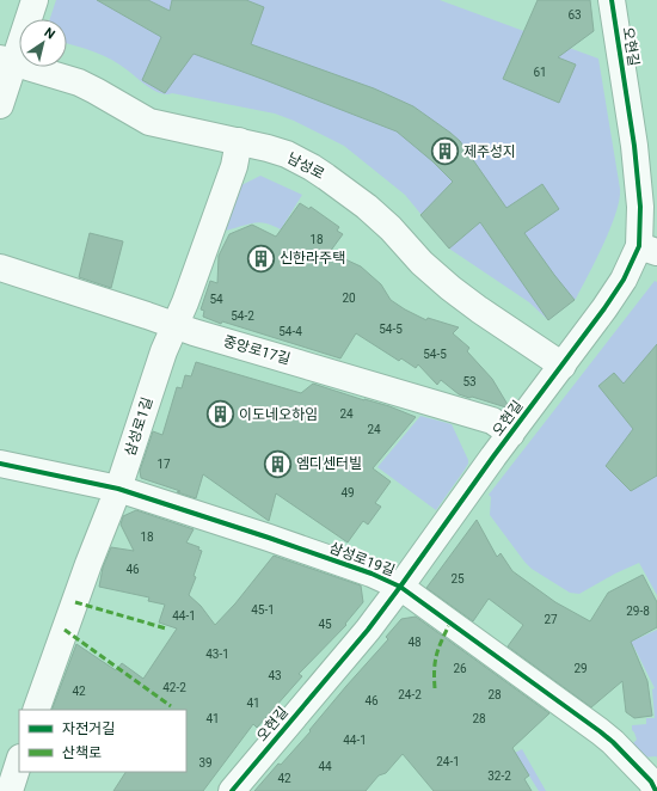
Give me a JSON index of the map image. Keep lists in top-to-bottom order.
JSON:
{
  "streets": {
    "street": [
      "오현길",
      "남성로",
      "중앙로17길",
      "삼성로1길",
      "삼성로19길"
    ]
  },
  "crossings": [
    ["오현길", "남성로"],
    ["오현길", "중앙로17길"],
    ["오현길", "삼성로19길"],
    ["남성로", "삼성로1길"],
    ["중앙로17길", "삼성로1길"],
    ["삼성로1길", "삼성로19길"]
  ],
  "places": {
    "building": [
      "제주성지",
      "신한라주택",
      "이도네오하임",
      "엠디센터빌"
    ]
  },
  "house_numbers": [
    "63",
    "61",
    "18",
    "20",
    "54",
    "54-2",
    "54-5",
    "54-4",
    "54-5",
    "53",
    "24",
    "24",
    "17",
    "49",
    "18",
    "46",
    "25",
    "45-1",
    "29-8",
    "44-1",
    "27",
    "45",
    "48",
    "43-1",
    "26",
    "29",
    "43",
    "42-2",
    "42",
    "24-2",
    "28",
    "46",
    "41",
    "41",
    "28",
    "44-1",
    "24-1",
    "39",
    "44",
    "32-2",
    "42"
  ],
  "legend": ["자전거길", "산책로"],
  "north": "top right"
}
